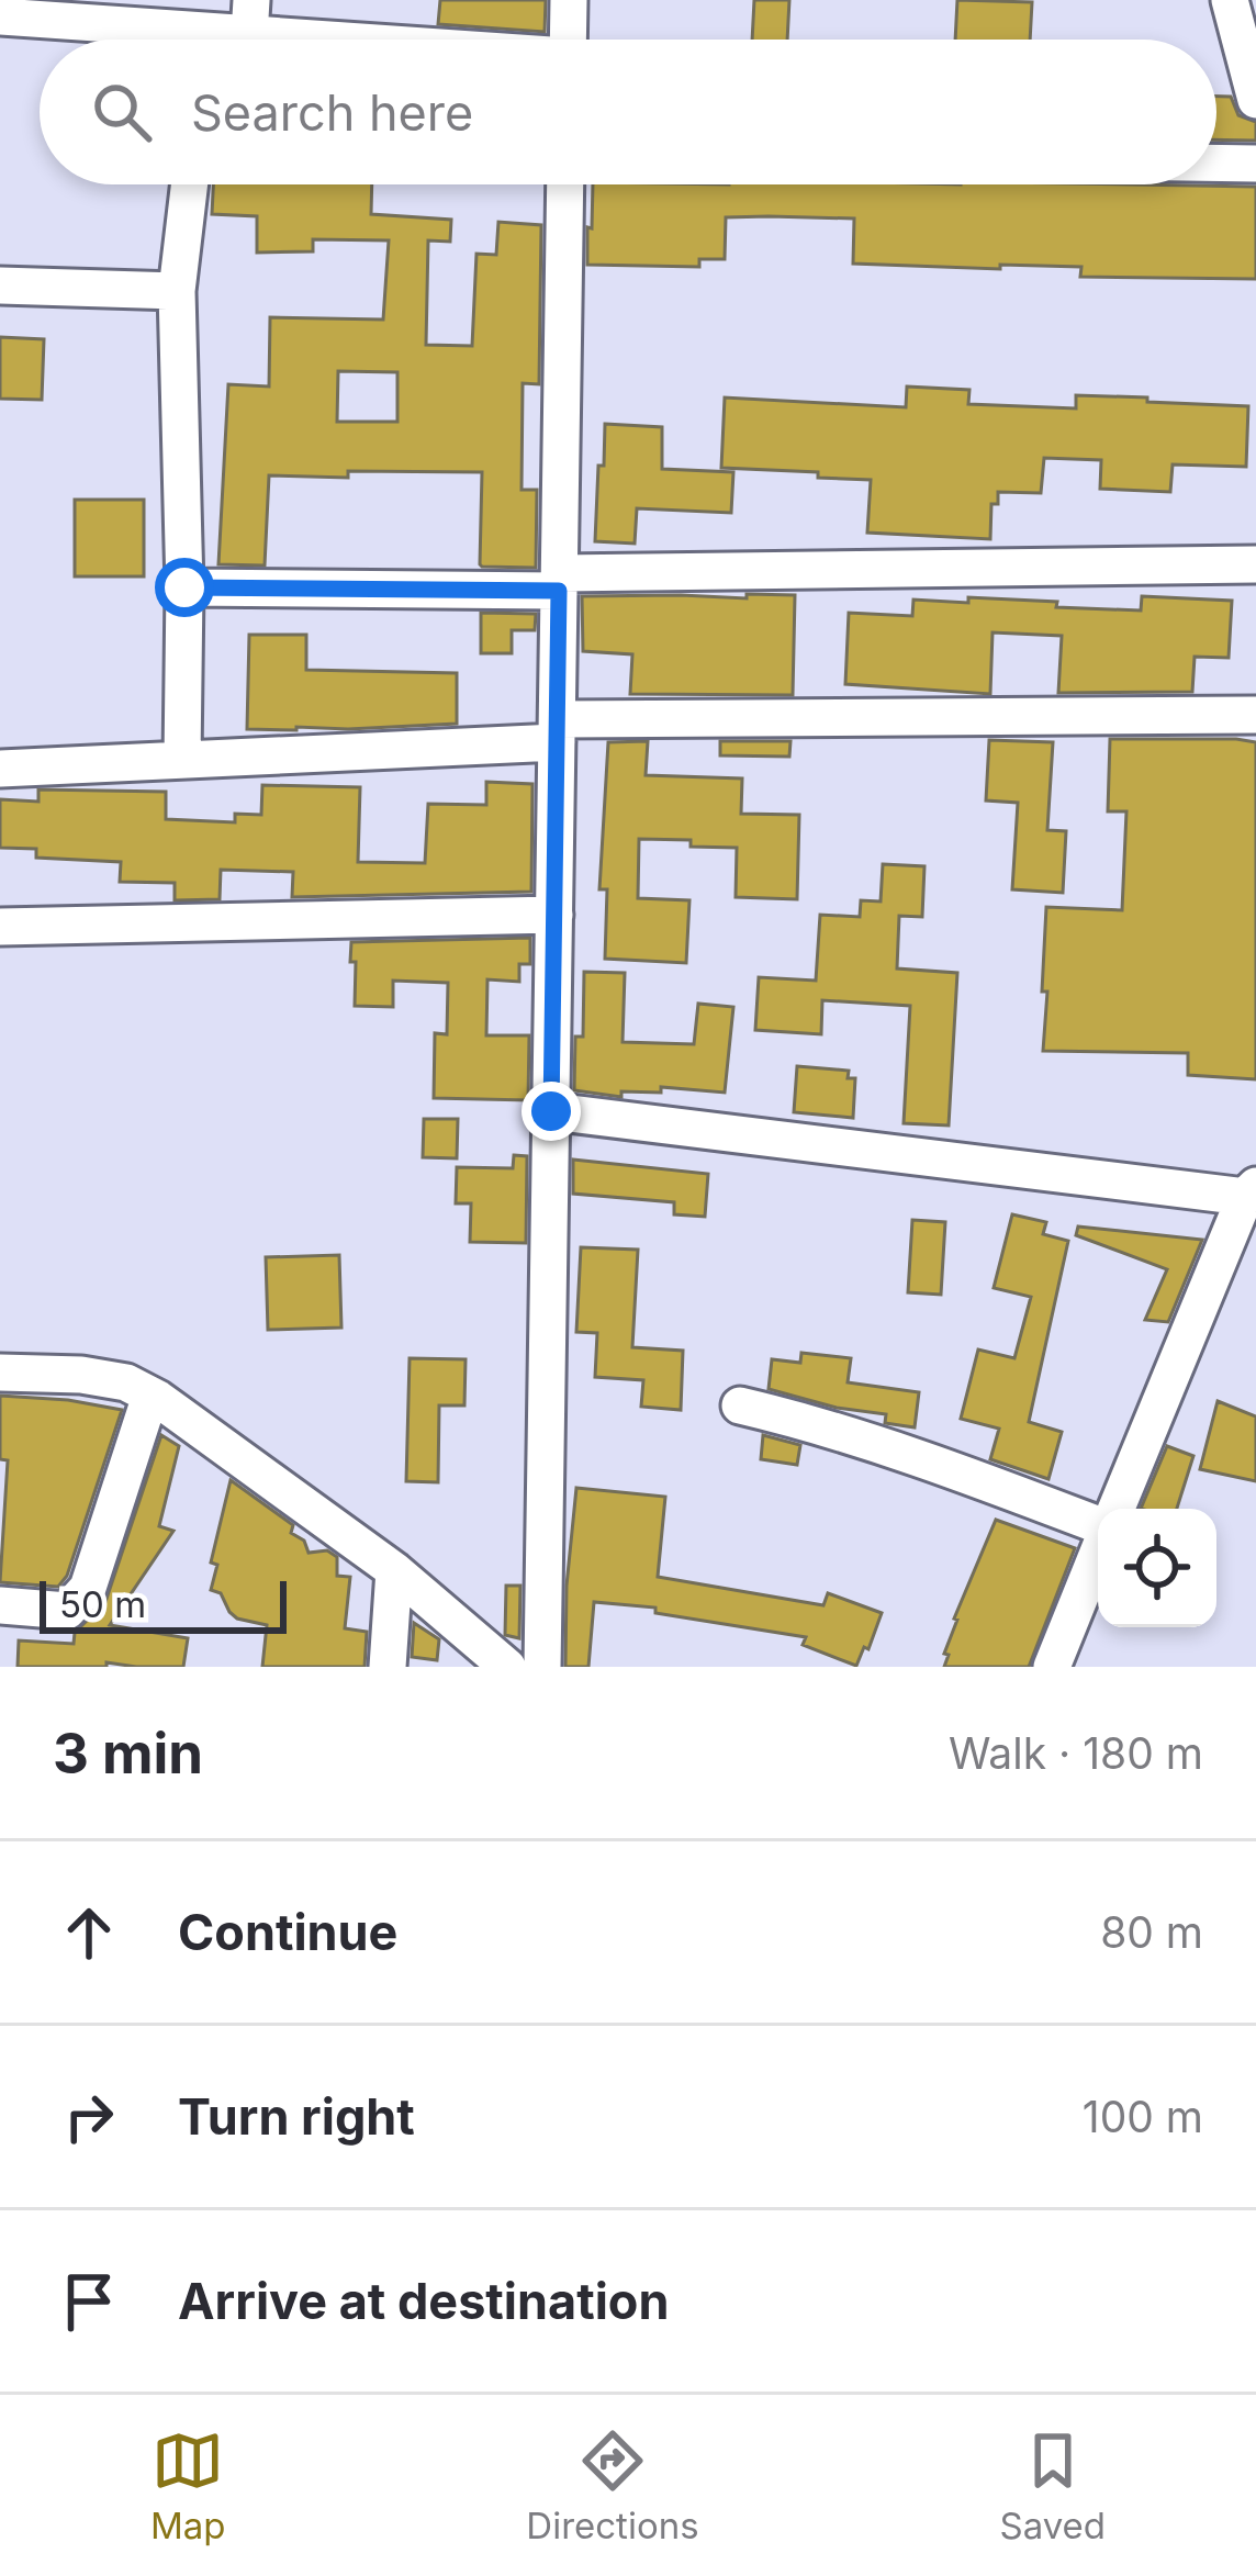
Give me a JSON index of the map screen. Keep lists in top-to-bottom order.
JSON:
{
  "scale_bar": "50 m",
  "page": {
    "search": "Search here",
    "scale": "50 m",
    "heading": ["3 min", "Walk · 180 m"],
    "list": [
      ["Continue", "80 m"],
      ["Turn right", "100 m"],
      "Arrive at destination"
    ],
    "nav": ["Map", "Directions", "Saved"]
  }
}
